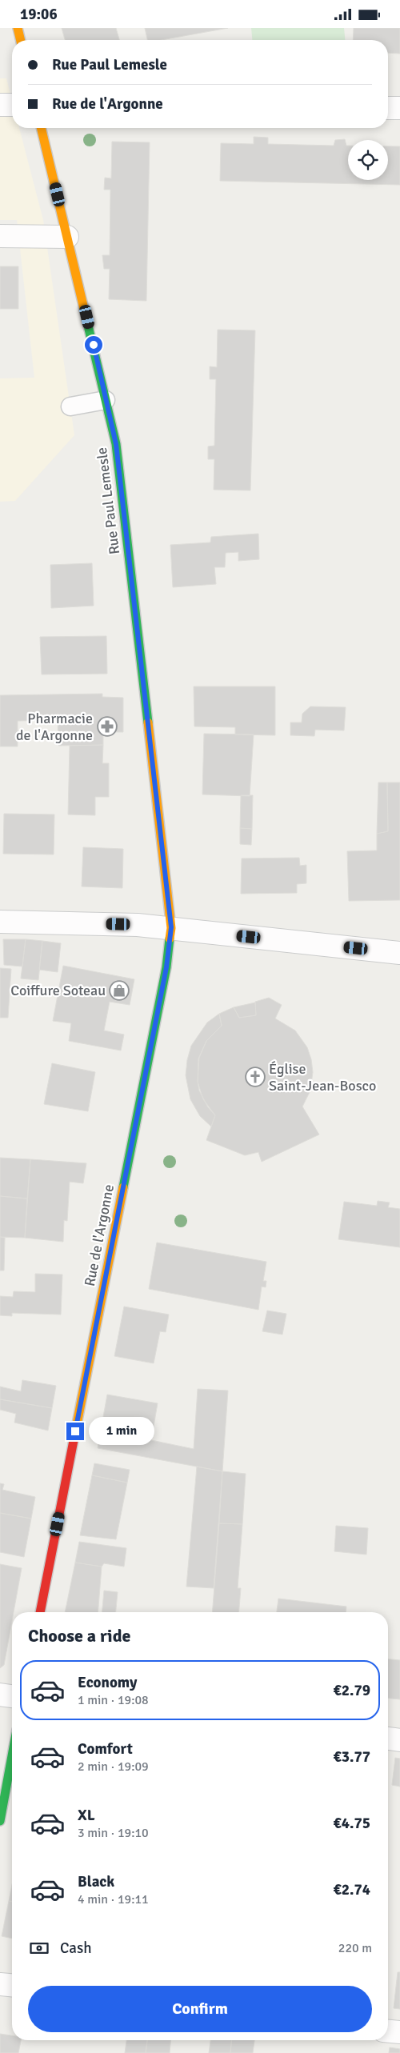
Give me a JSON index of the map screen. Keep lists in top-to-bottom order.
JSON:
{
  "streets": {
    "street": ["Rue Paul Lemesle", "Rue de l'Argonne"]
  },
  "crossings": [
    ["Rue Paul Lemesle", "Rue de l'Argonne"]
  ],
  "places": {
    "pharmacy": ["Pharmacie de l'Argonne"],
    "shop": ["Coiffure Soteau"],
    "church": ["Église Saint-Jean-Bosco"]
  },
  "page": {
    "status": "19:06",
    "banner": ["Rue Paul Lemesle", "Rue de l'Argonne"],
    "bubble": "1 min",
    "heading": "Choose a ride",
    "list": [
      {
        "name": "Economy",
        "note": "1 min · 19:08",
        "value": "€2.79"
      },
      {
        "name": "Comfort",
        "note": "2 min · 19:09",
        "value": "€3.77"
      },
      {
        "name": "XL",
        "note": "3 min · 19:10",
        "value": "€4.75"
      },
      {
        "name": "Black",
        "note": "4 min · 19:11",
        "value": "€2.74"
      }
    ],
    "pay": ["Cash", "220 m"],
    "buttons": "Confirm"
  }
}
